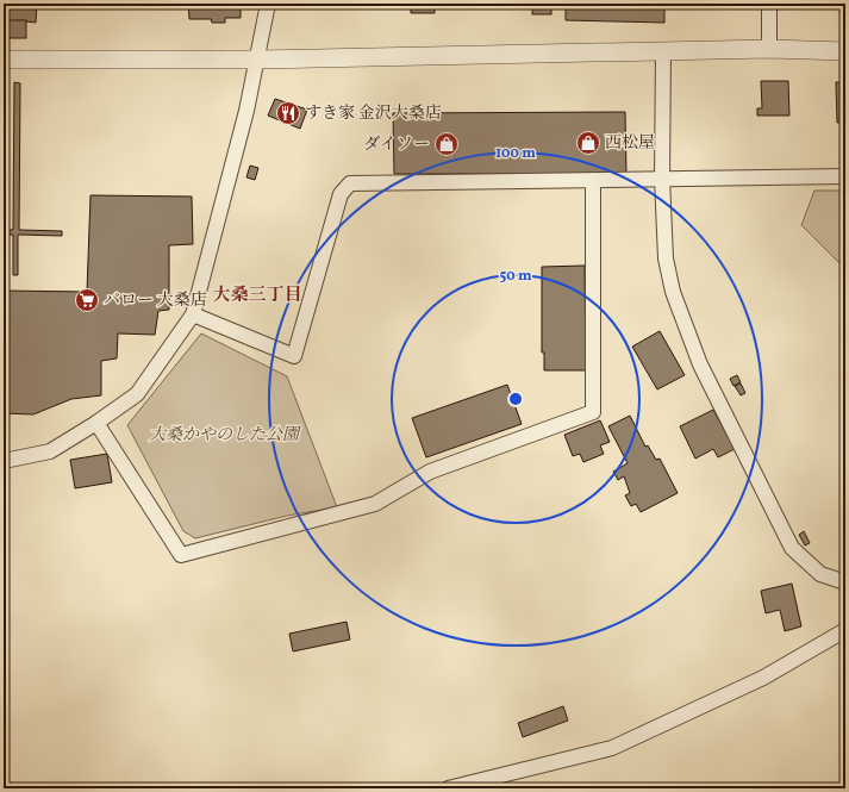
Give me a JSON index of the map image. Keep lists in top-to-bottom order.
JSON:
{
  "districts": ["大桑三丁目"],
  "parks": ["大桑かやのした公園"],
  "places": {
    "restaurant": ["すき家 金沢大桑店"],
    "shop": ["西松屋", "ダイソー"],
    "supermarket": ["バロー 大桑店"]
  },
  "rings": ["100 m", "50 m"]
}
